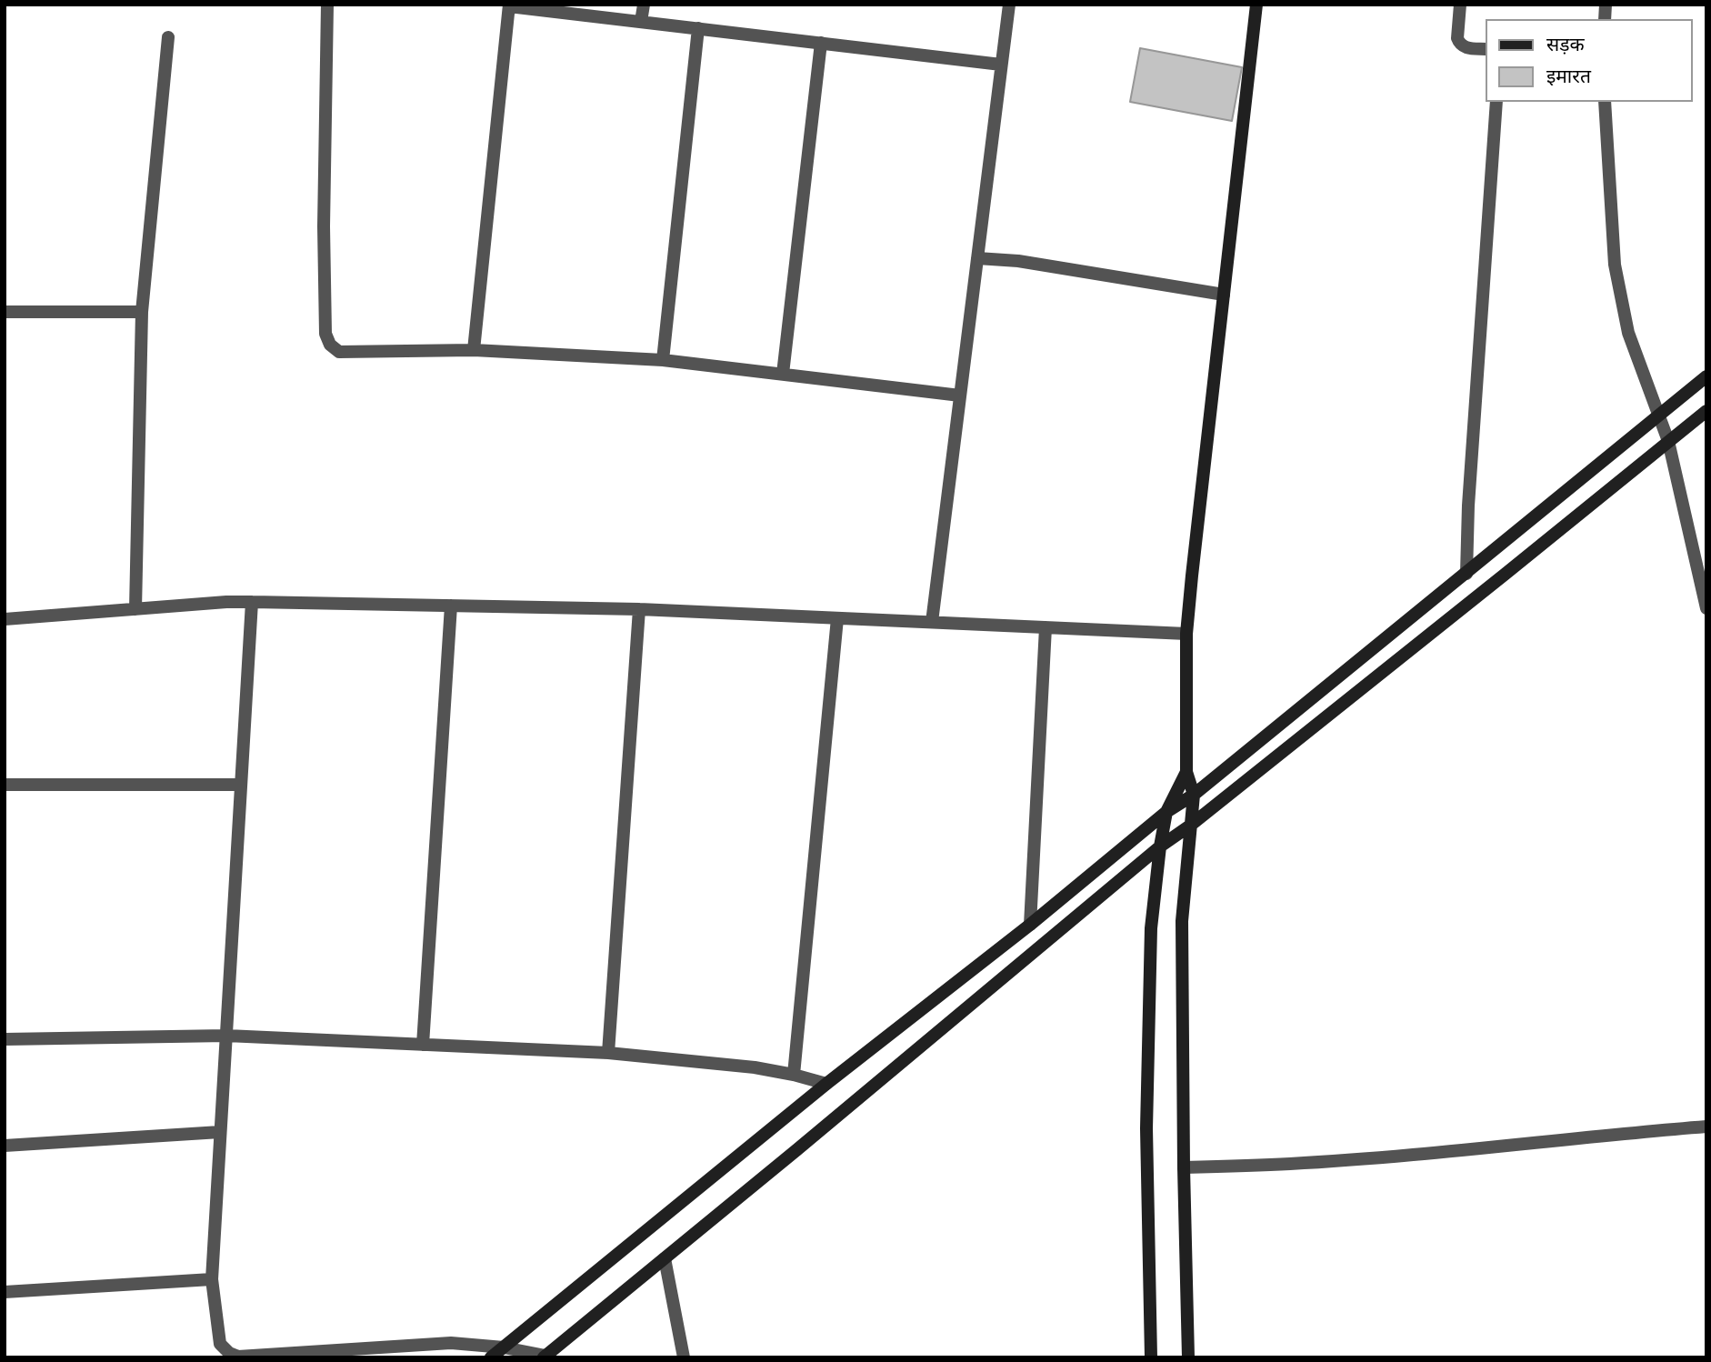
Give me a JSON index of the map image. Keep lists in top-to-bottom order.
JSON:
{
  "legend": ["सड़क", "इमारत"]
}
